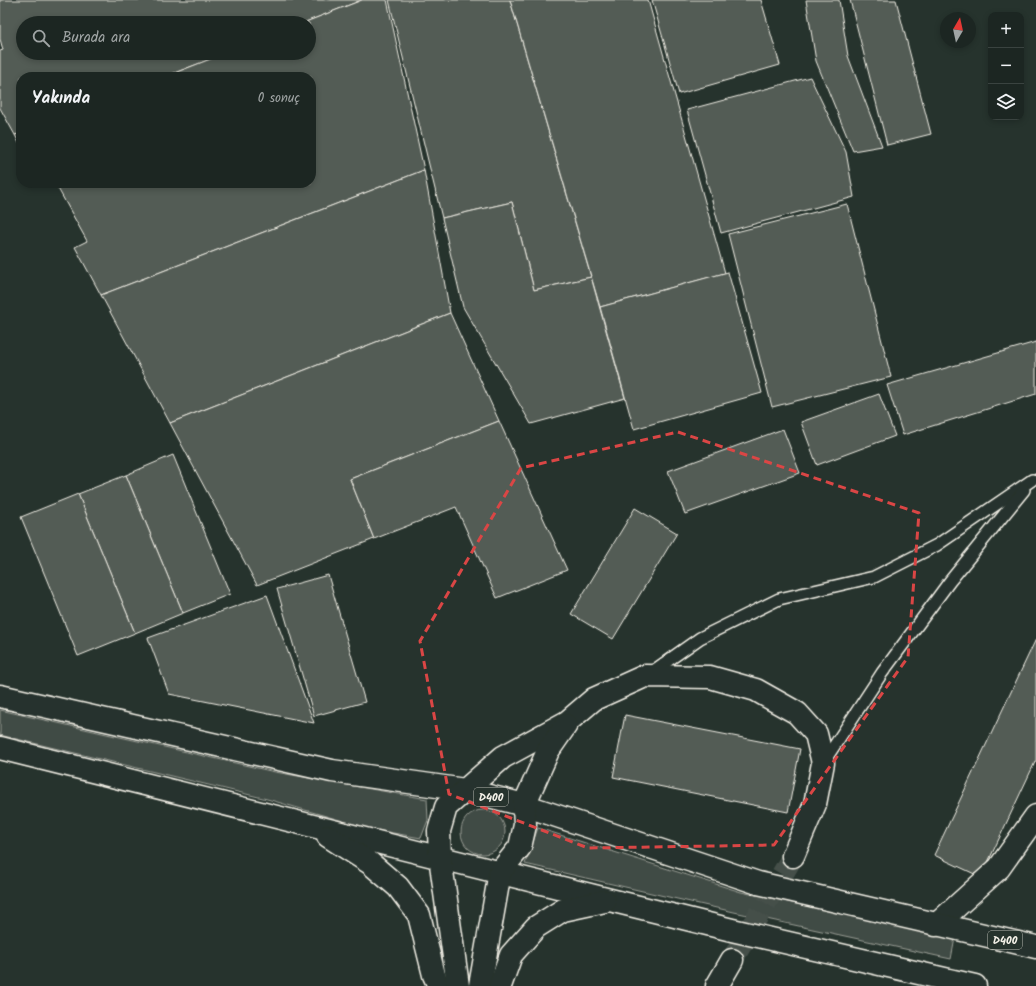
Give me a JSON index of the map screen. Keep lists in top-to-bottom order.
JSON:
{
  "streets": {
    "main road": ["D400"]
  },
  "north": "top",
  "page": {
    "map_buttons": ["+", "−"],
    "search": "Burada ara",
    "heading": ["Yakında", "0 sonuç"]
  }
}
